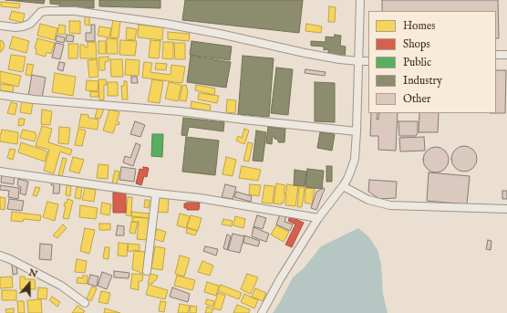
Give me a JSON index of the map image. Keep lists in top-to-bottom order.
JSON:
{
  "legend": [
    "Homes",
    "Shops",
    "Public",
    "Industry",
    "Other"
  ],
  "north": "top"
}
